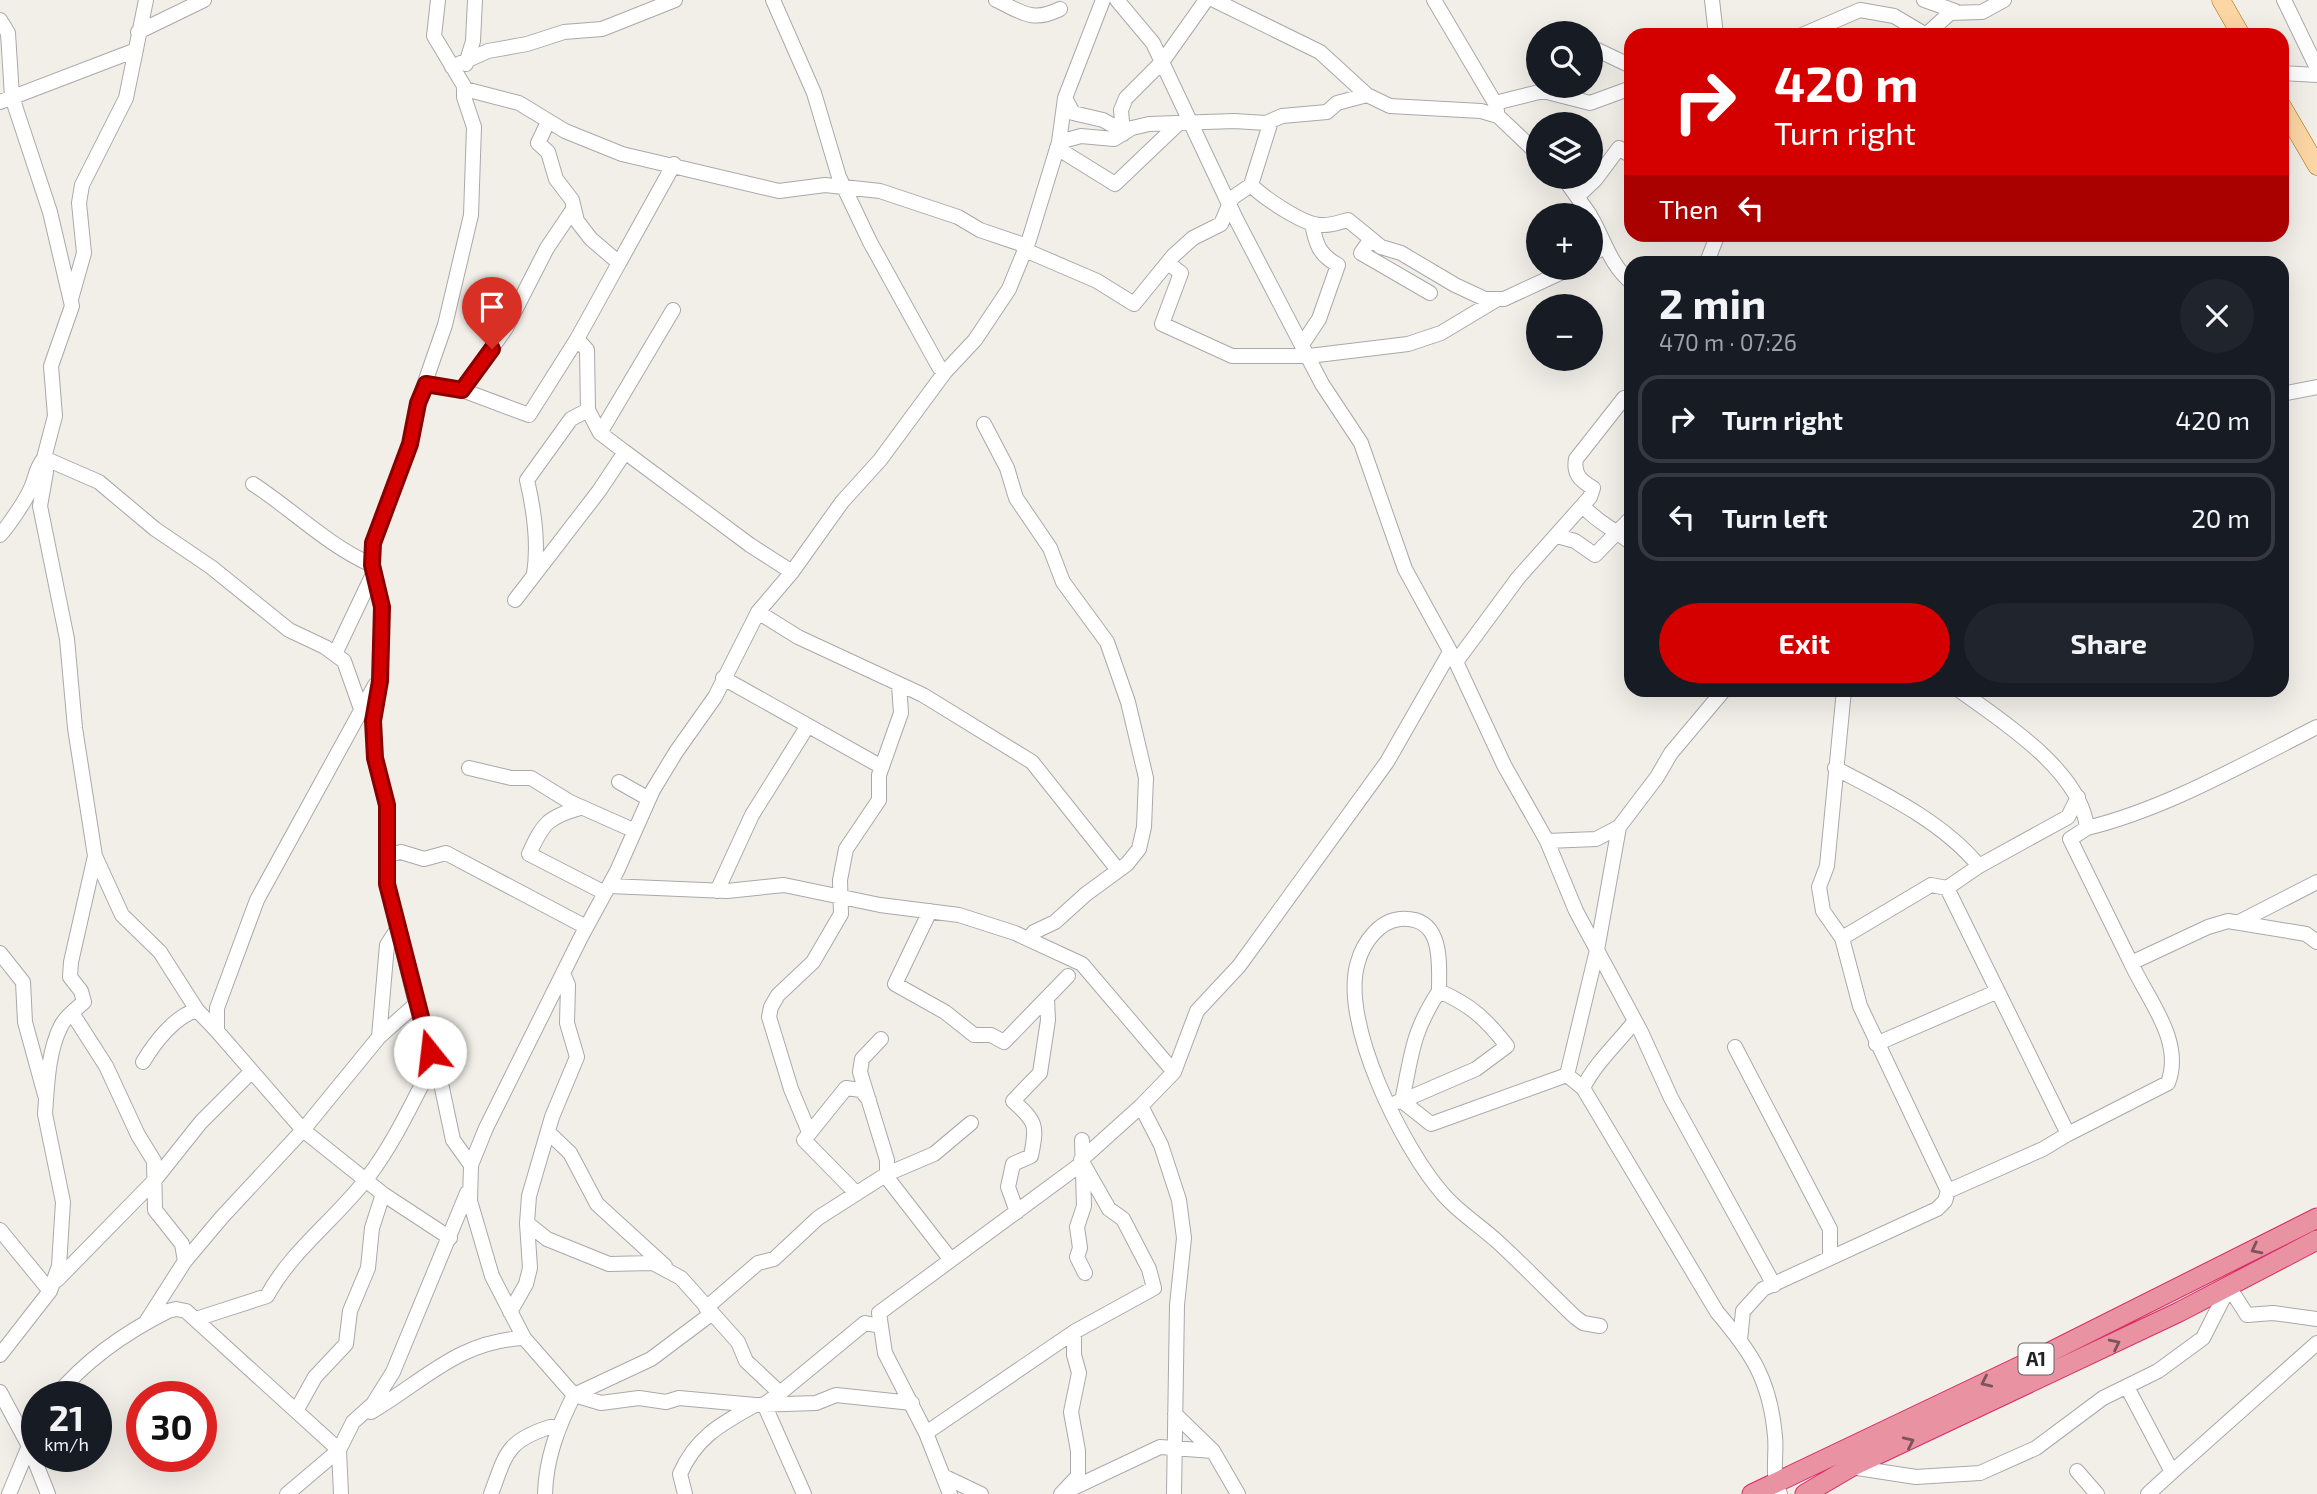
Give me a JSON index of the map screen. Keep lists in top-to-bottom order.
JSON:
{
  "streets": {
    "highway": ["A1"]
  },
  "page": {
    "map_buttons": ["+", "−"],
    "turn": ["420 m", "Turn right"],
    "then": "Then",
    "heading": ["2 min", "470 m · 07:26"],
    "list": [
      {
        "name": "Turn right",
        "value": "420 m"
      },
      {
        "name": "Turn left",
        "value": "20 m"
      }
    ],
    "buttons": ["Exit", "Share"],
    "speed": "21 km/h",
    "limit": "30"
  }
}
